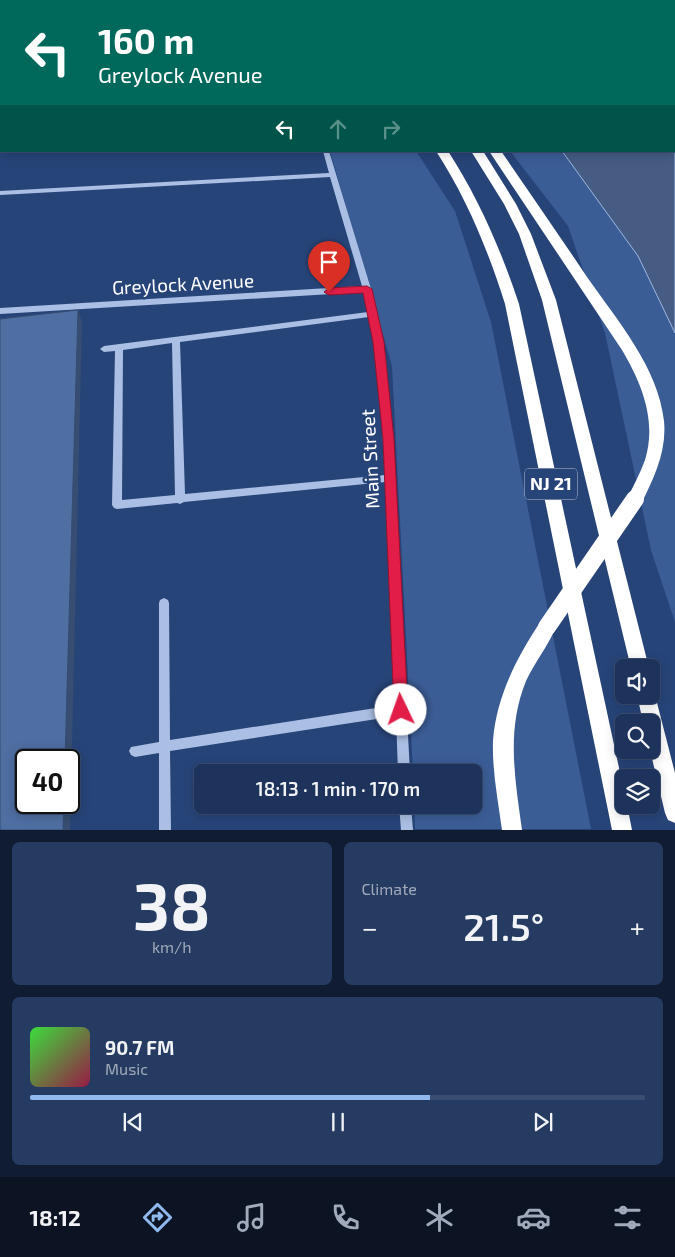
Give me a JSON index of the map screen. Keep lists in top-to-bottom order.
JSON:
{
  "streets": {
    "highway": ["NJ 21"],
    "street": ["Greylock Avenue", "Main Street"]
  },
  "crossings": [
    ["Greylock Avenue", "Main Street"]
  ],
  "page": {
    "turn": ["160 m", "Greylock Avenue"],
    "limit": "40",
    "trip": "18:13 · 1 min · 170 m",
    "tile": [
      ["38", "km/h"],
      "Climate"
    ],
    "heat": ["−", "21.5°", "+"],
    "song": ["90.7 FM", "Music"],
    "tabs": "18:12"
  }
}
